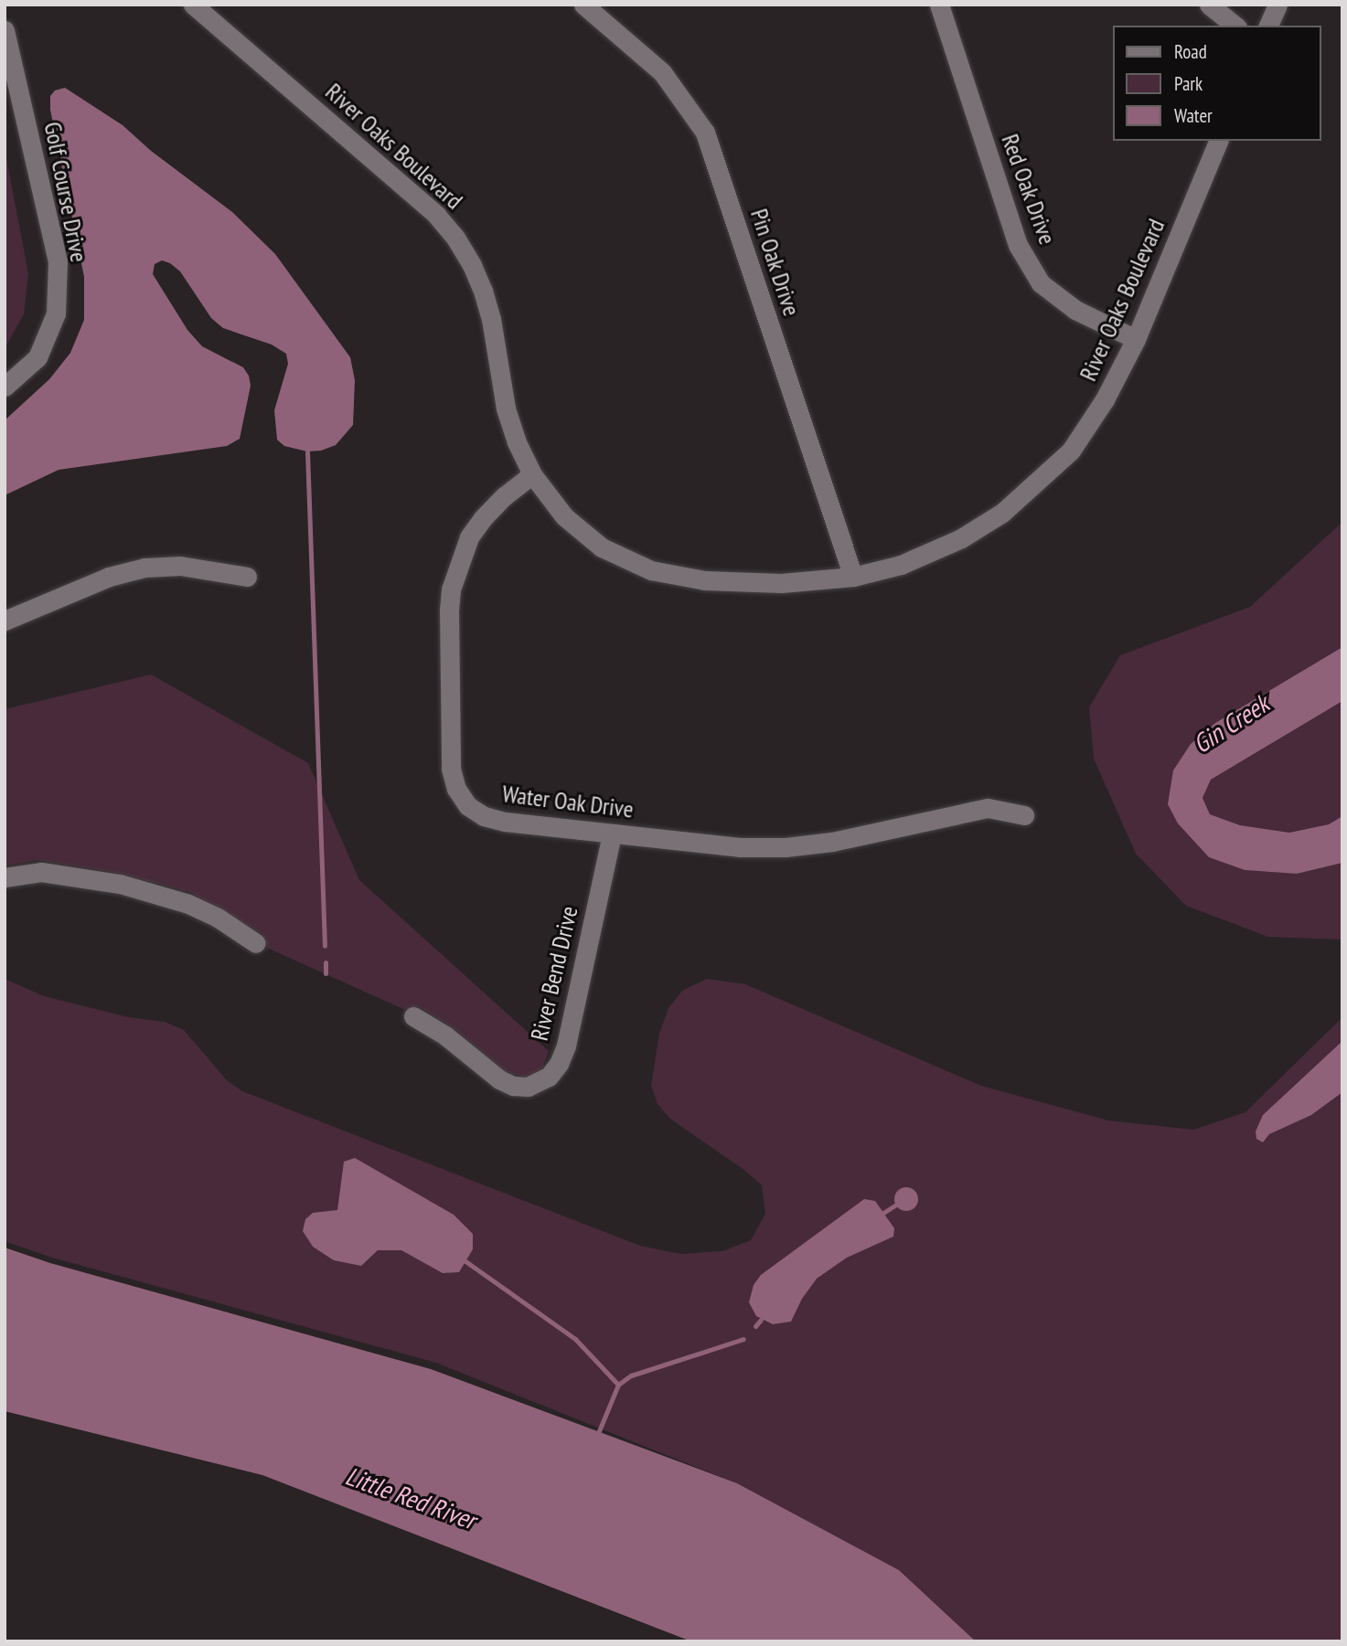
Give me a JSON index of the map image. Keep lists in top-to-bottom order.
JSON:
{
  "streets": {
    "street": [
      "River Oaks Boulevard",
      "Red Oak Drive",
      "Golf Course Drive",
      "Pin Oak Drive",
      "Water Oak Drive",
      "River Bend Drive"
    ]
  },
  "crossings": [
    ["River Oaks Boulevard", "Red Oak Drive"],
    ["River Oaks Boulevard", "Pin Oak Drive"],
    ["River Oaks Boulevard", "Water Oak Drive"],
    ["Water Oak Drive", "River Bend Drive"]
  ],
  "water": ["Gin Creek", "Little Red River"],
  "legend": ["Road", "Park", "Water"]
}
